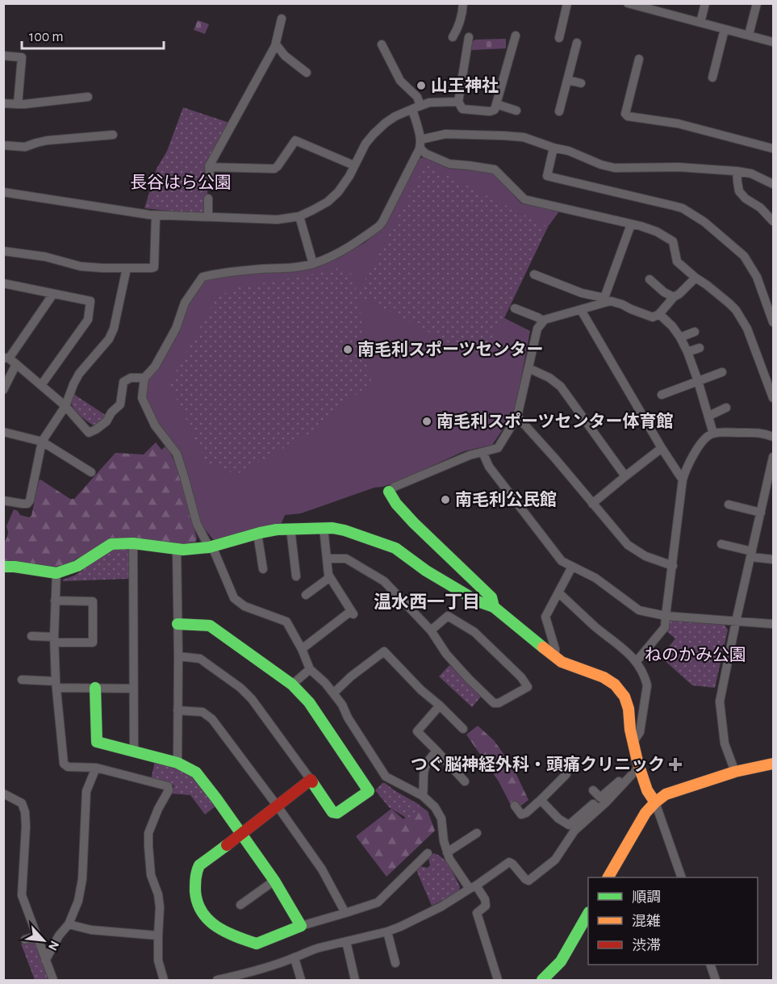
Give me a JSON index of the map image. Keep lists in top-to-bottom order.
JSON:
{
  "districts": ["温水西一丁目"],
  "parks": ["長谷はら公園", "ねのかみ公園"],
  "places": {
    "other": [
      "山王神社",
      "南毛利スポーツセンター",
      "南毛利スポーツセンター体育館",
      "南毛利公民館"
    ],
    "health": ["つぐ脳神経外科・頭痛クリニック"]
  },
  "legend": ["順調", "混雑", "渋滞"],
  "scale_bar": "100 m",
  "north": "bottom right"
}
